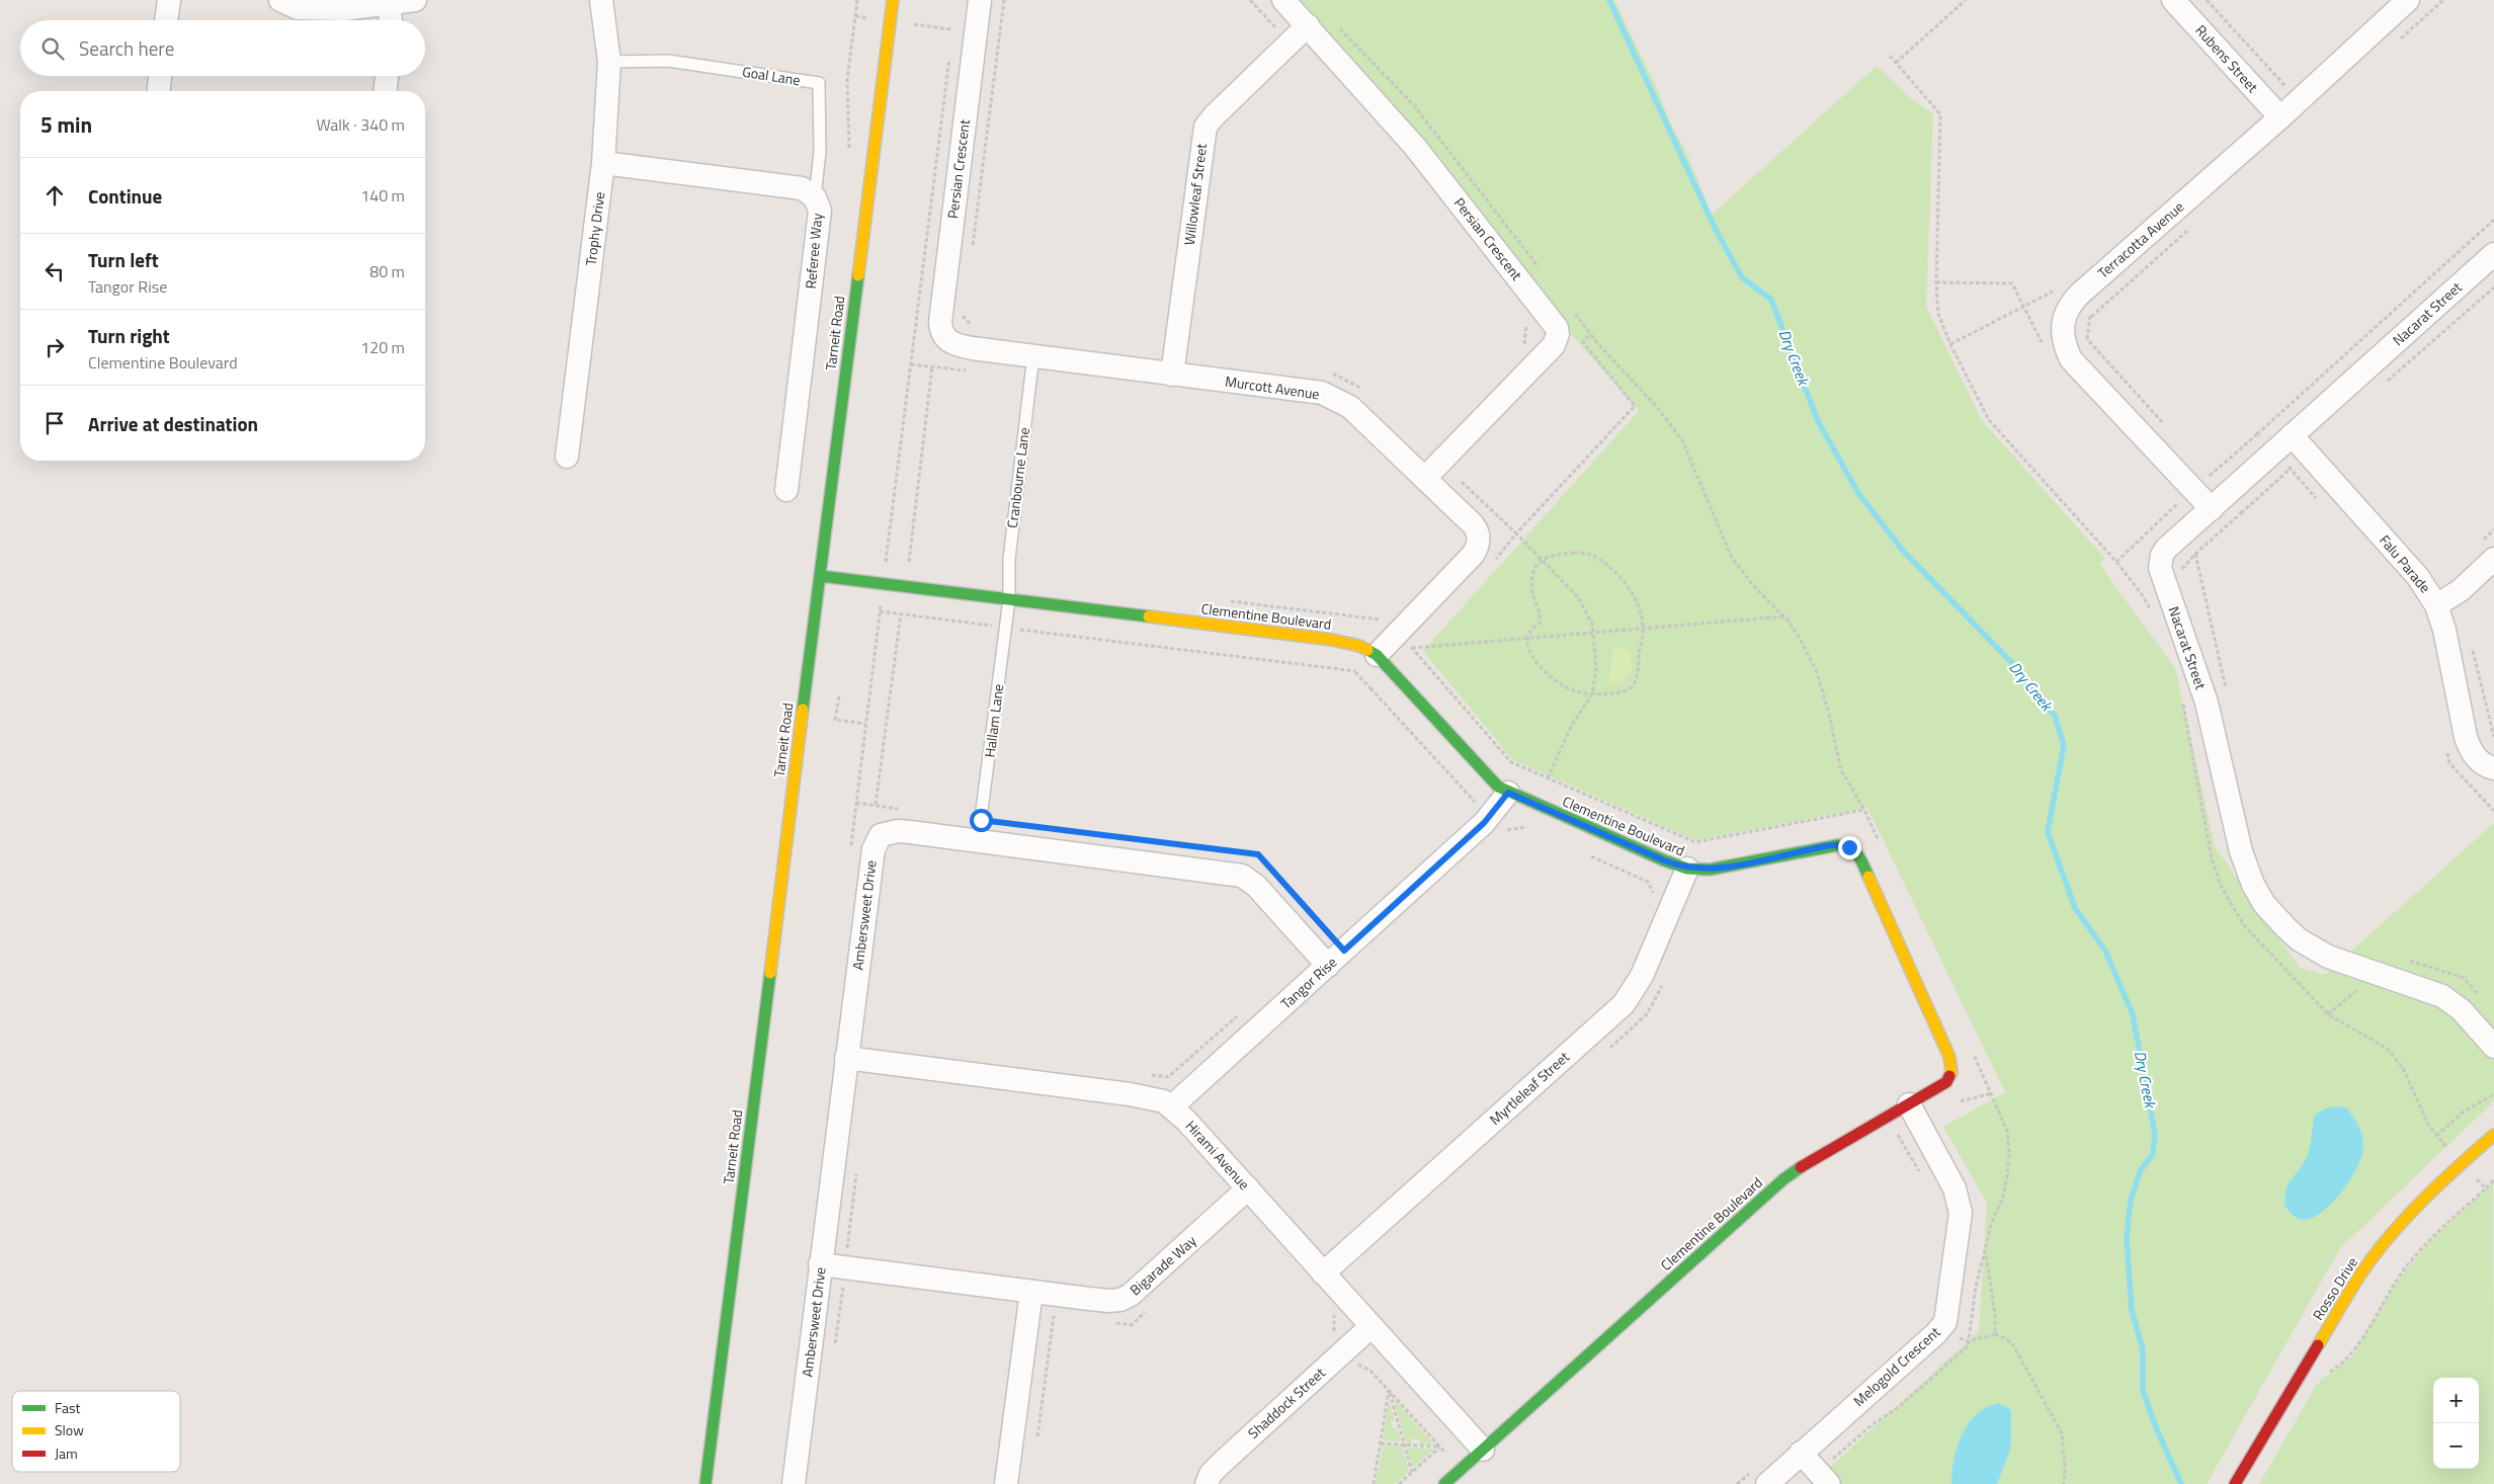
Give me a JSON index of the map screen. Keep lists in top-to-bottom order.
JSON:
{
  "streets": {
    "street": [
      "Rubens Street",
      "Persian Crescent",
      "Willowleaf Street",
      "Trophy Drive",
      "Terracotta Avenue",
      "Referee Way",
      "Nacarat Street",
      "Tarneit Road",
      "Murcott Avenue",
      "Falu Parade",
      "Clementine Boulevard",
      "Ambersweet Drive",
      "Tangor Rise",
      "Myrtleleaf Street",
      "Hirami Avenue",
      "Bigarade Way",
      "Rosso Drive",
      "Melogold Crescent",
      "Shaddock Street"
    ],
    "lane": ["Goal Lane", "Cranbourne Lane", "Hallam Lane"]
  },
  "crossings": [
    ["Rubens Street", "Terracotta Avenue"],
    ["Goal Lane", "Trophy Drive"],
    ["Goal Lane", "Referee Way"],
    ["Persian Crescent", "Willowleaf Street"],
    ["Persian Crescent", "Murcott Avenue"],
    ["Willowleaf Street", "Murcott Avenue"],
    ["Trophy Drive", "Referee Way"],
    ["Terracotta Avenue", "Nacarat Street"],
    ["Nacarat Street", "Falu Parade"],
    ["Tarneit Road", "Clementine Boulevard"],
    ["Murcott Avenue", "Cranbourne Lane"],
    ["Cranbourne Lane", "Clementine Boulevard"],
    ["Cranbourne Lane", "Hallam Lane"],
    ["Clementine Boulevard", "Hallam Lane"],
    ["Clementine Boulevard", "Tangor Rise"],
    ["Clementine Boulevard", "Myrtleleaf Street"],
    ["Clementine Boulevard", "Hirami Avenue"],
    ["Clementine Boulevard", "Melogold Crescent"],
    ["Hallam Lane", "Ambersweet Drive"],
    ["Ambersweet Drive", "Tangor Rise"],
    ["Ambersweet Drive", "Hirami Avenue"],
    ["Ambersweet Drive", "Bigarade Way"],
    ["Tangor Rise", "Hirami Avenue"],
    ["Myrtleleaf Street", "Hirami Avenue"],
    ["Hirami Avenue", "Bigarade Way"],
    ["Hirami Avenue", "Shaddock Street"]
  ],
  "water": ["Dry Creek"],
  "legend": ["Fast", "Slow", "Jam"],
  "page": {
    "search": "Search here",
    "heading": ["5 min", "Walk · 340 m"],
    "list": [
      ["Continue", "140 m"],
      ["Turn left", "Tangor Rise", "80 m"],
      ["Turn right", "Clementine Boulevard", "120 m"],
      "Arrive at destination"
    ],
    "map_buttons": ["+", "−"]
  }
}
